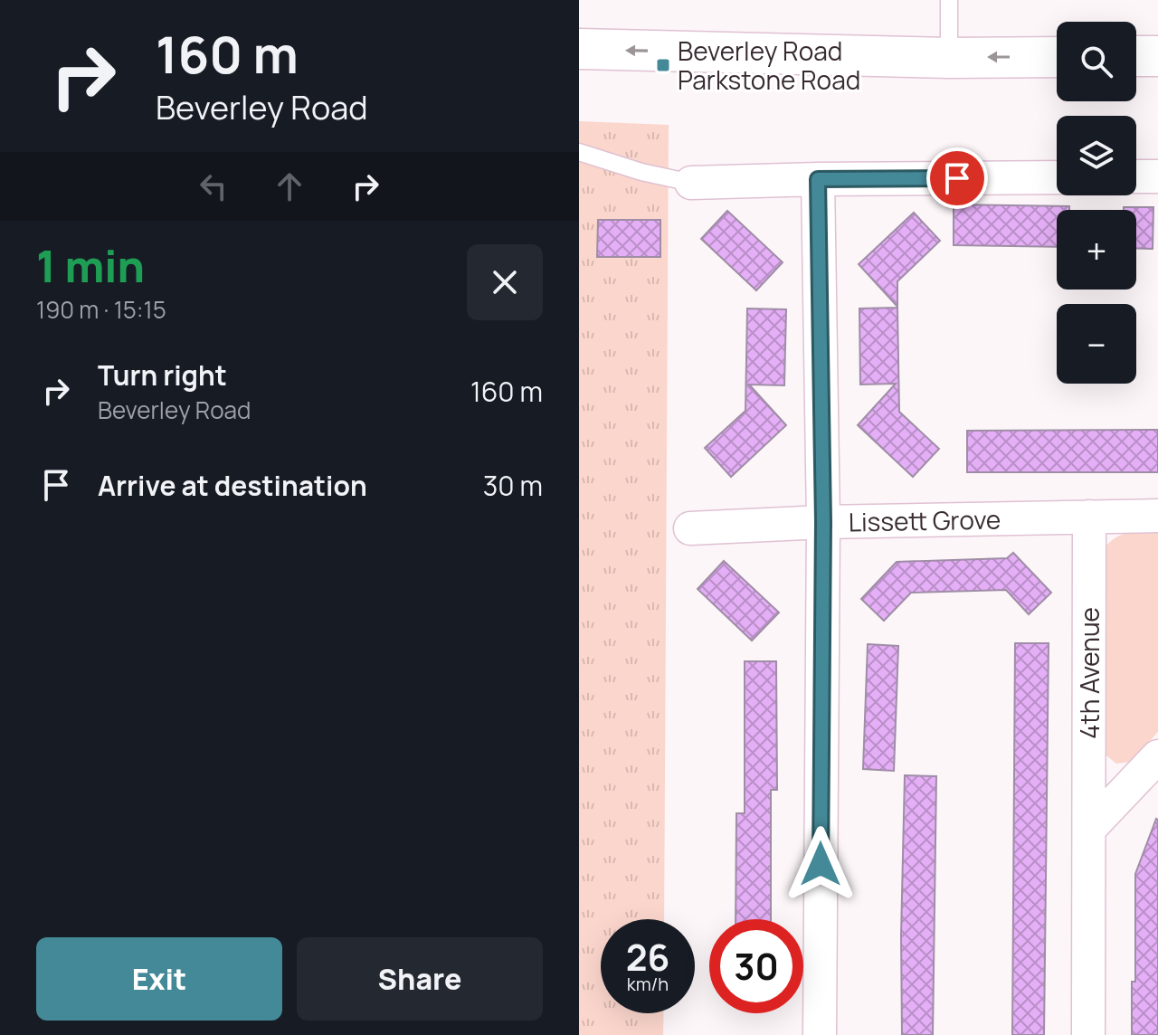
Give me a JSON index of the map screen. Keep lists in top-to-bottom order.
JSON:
{
  "streets": {
    "street": ["Lissett Grove", "4th Avenue"]
  },
  "crossings": [
    ["Lissett Grove", "4th Avenue"]
  ],
  "places": {
    "transit": ["Beverley Road Parkstone Road"]
  },
  "page": {
    "turn": ["160 m", "Beverley Road"],
    "map_buttons": ["+", "−"],
    "heading": ["1 min", "190 m · 15:15"],
    "list": [
      {
        "name": "Turn right",
        "note": "Beverley Road",
        "value": "160 m"
      },
      {
        "name": "Arrive at destination",
        "value": "30 m"
      }
    ],
    "speed": "26 km/h",
    "limit": "30",
    "buttons": ["Exit", "Share"]
  }
}
